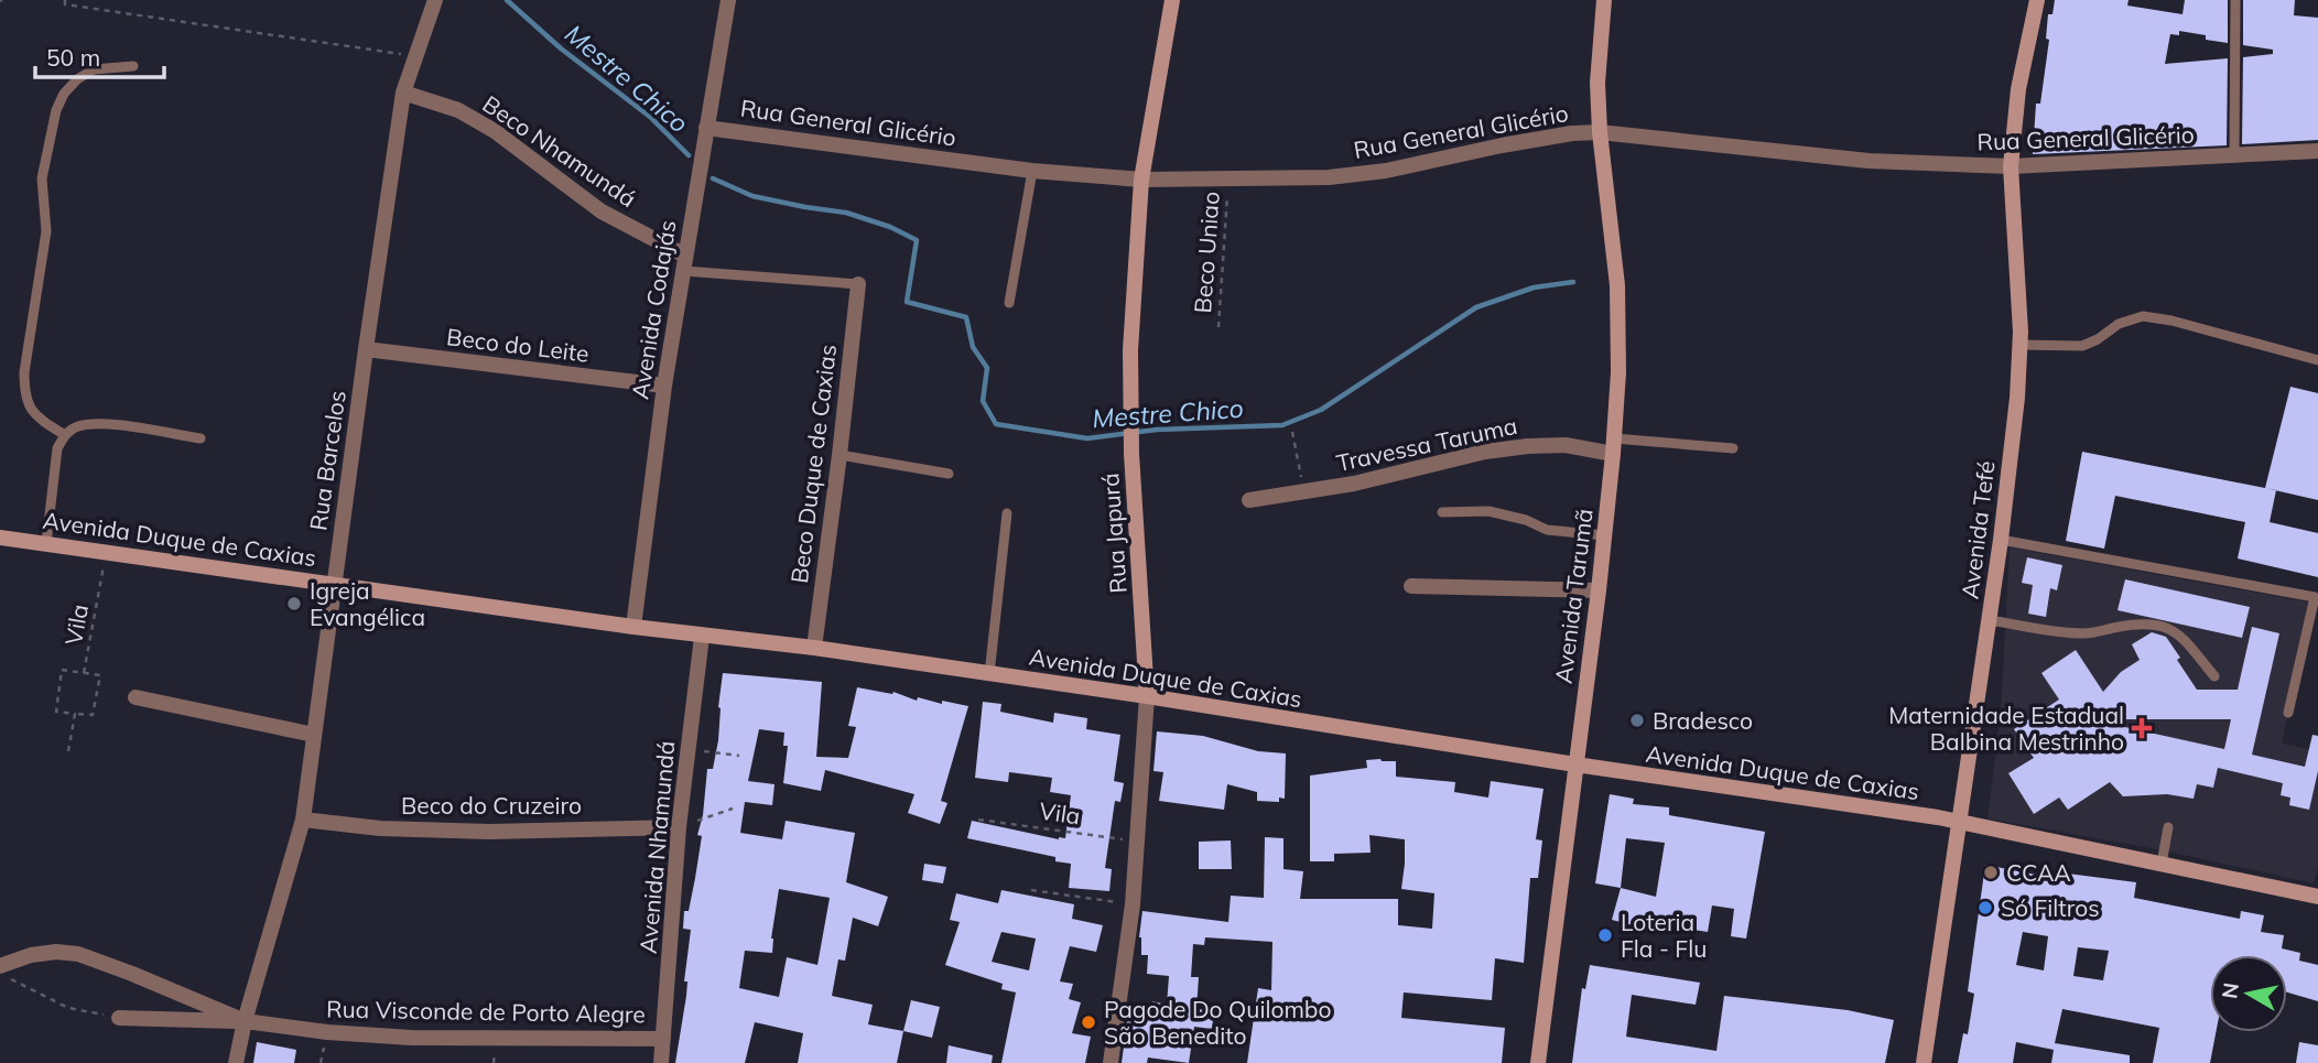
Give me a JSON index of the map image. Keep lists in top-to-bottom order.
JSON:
{
  "streets": {
    "street": [
      "Rua General Glicério",
      "Beco Nhamundá",
      "Avenida Codajás",
      "Beco do Leite",
      "Travessa Taruma",
      "Rua Barcelos",
      "Beco Duque de Caxias",
      "Avenida Tefé",
      "Rua Japurá",
      "Avenida Duque de Caxias",
      "Avenida Tarumã",
      "Beco do Cruzeiro",
      "Avenida Nhamundá",
      "Rua Visconde de Porto Alegre"
    ],
    "path": ["Beco Uniao", "Vila"]
  },
  "crossings": [
    ["Rua General Glicério", "Beco Uniao"],
    ["Rua General Glicério", "Avenida Codajás"],
    ["Rua General Glicério", "Avenida Tefé"],
    ["Rua General Glicério", "Rua Japurá"],
    ["Rua General Glicério", "Avenida Tarumã"],
    ["Beco Nhamundá", "Avenida Codajás"],
    ["Beco Nhamundá", "Rua Barcelos"],
    ["Avenida Codajás", "Beco do Leite"],
    ["Avenida Codajás", "Avenida Duque de Caxias"],
    ["Beco do Leite", "Rua Barcelos"],
    ["Travessa Taruma", "Avenida Tarumã"],
    ["Rua Barcelos", "Avenida Duque de Caxias"],
    ["Rua Barcelos", "Beco do Cruzeiro"],
    ["Rua Barcelos", "Rua Visconde de Porto Alegre"],
    ["Beco Duque de Caxias", "Avenida Duque de Caxias"],
    ["Avenida Tefé", "Avenida Duque de Caxias"],
    ["Rua Japurá", "Avenida Duque de Caxias"],
    ["Rua Japurá", "Vila"],
    ["Avenida Duque de Caxias", "Avenida Tarumã"],
    ["Avenida Duque de Caxias", "Vila"],
    ["Avenida Duque de Caxias", "Avenida Nhamundá"],
    ["Beco do Cruzeiro", "Avenida Nhamundá"],
    ["Avenida Nhamundá", "Rua Visconde de Porto Alegre"]
  ],
  "water": ["Mestre Chico"],
  "places": {
    "other": [
      "Igreja Evangélica",
      "Bradesco",
      "CCAA",
      "Só Filtros",
      "Loteria Fla - Flu",
      "Pagode Do Quilombo São Benedito"
    ],
    "health": ["Maternidade Estadual Balbina Mestrinho"]
  },
  "scale_bar": "50 m",
  "north": "left"
}
